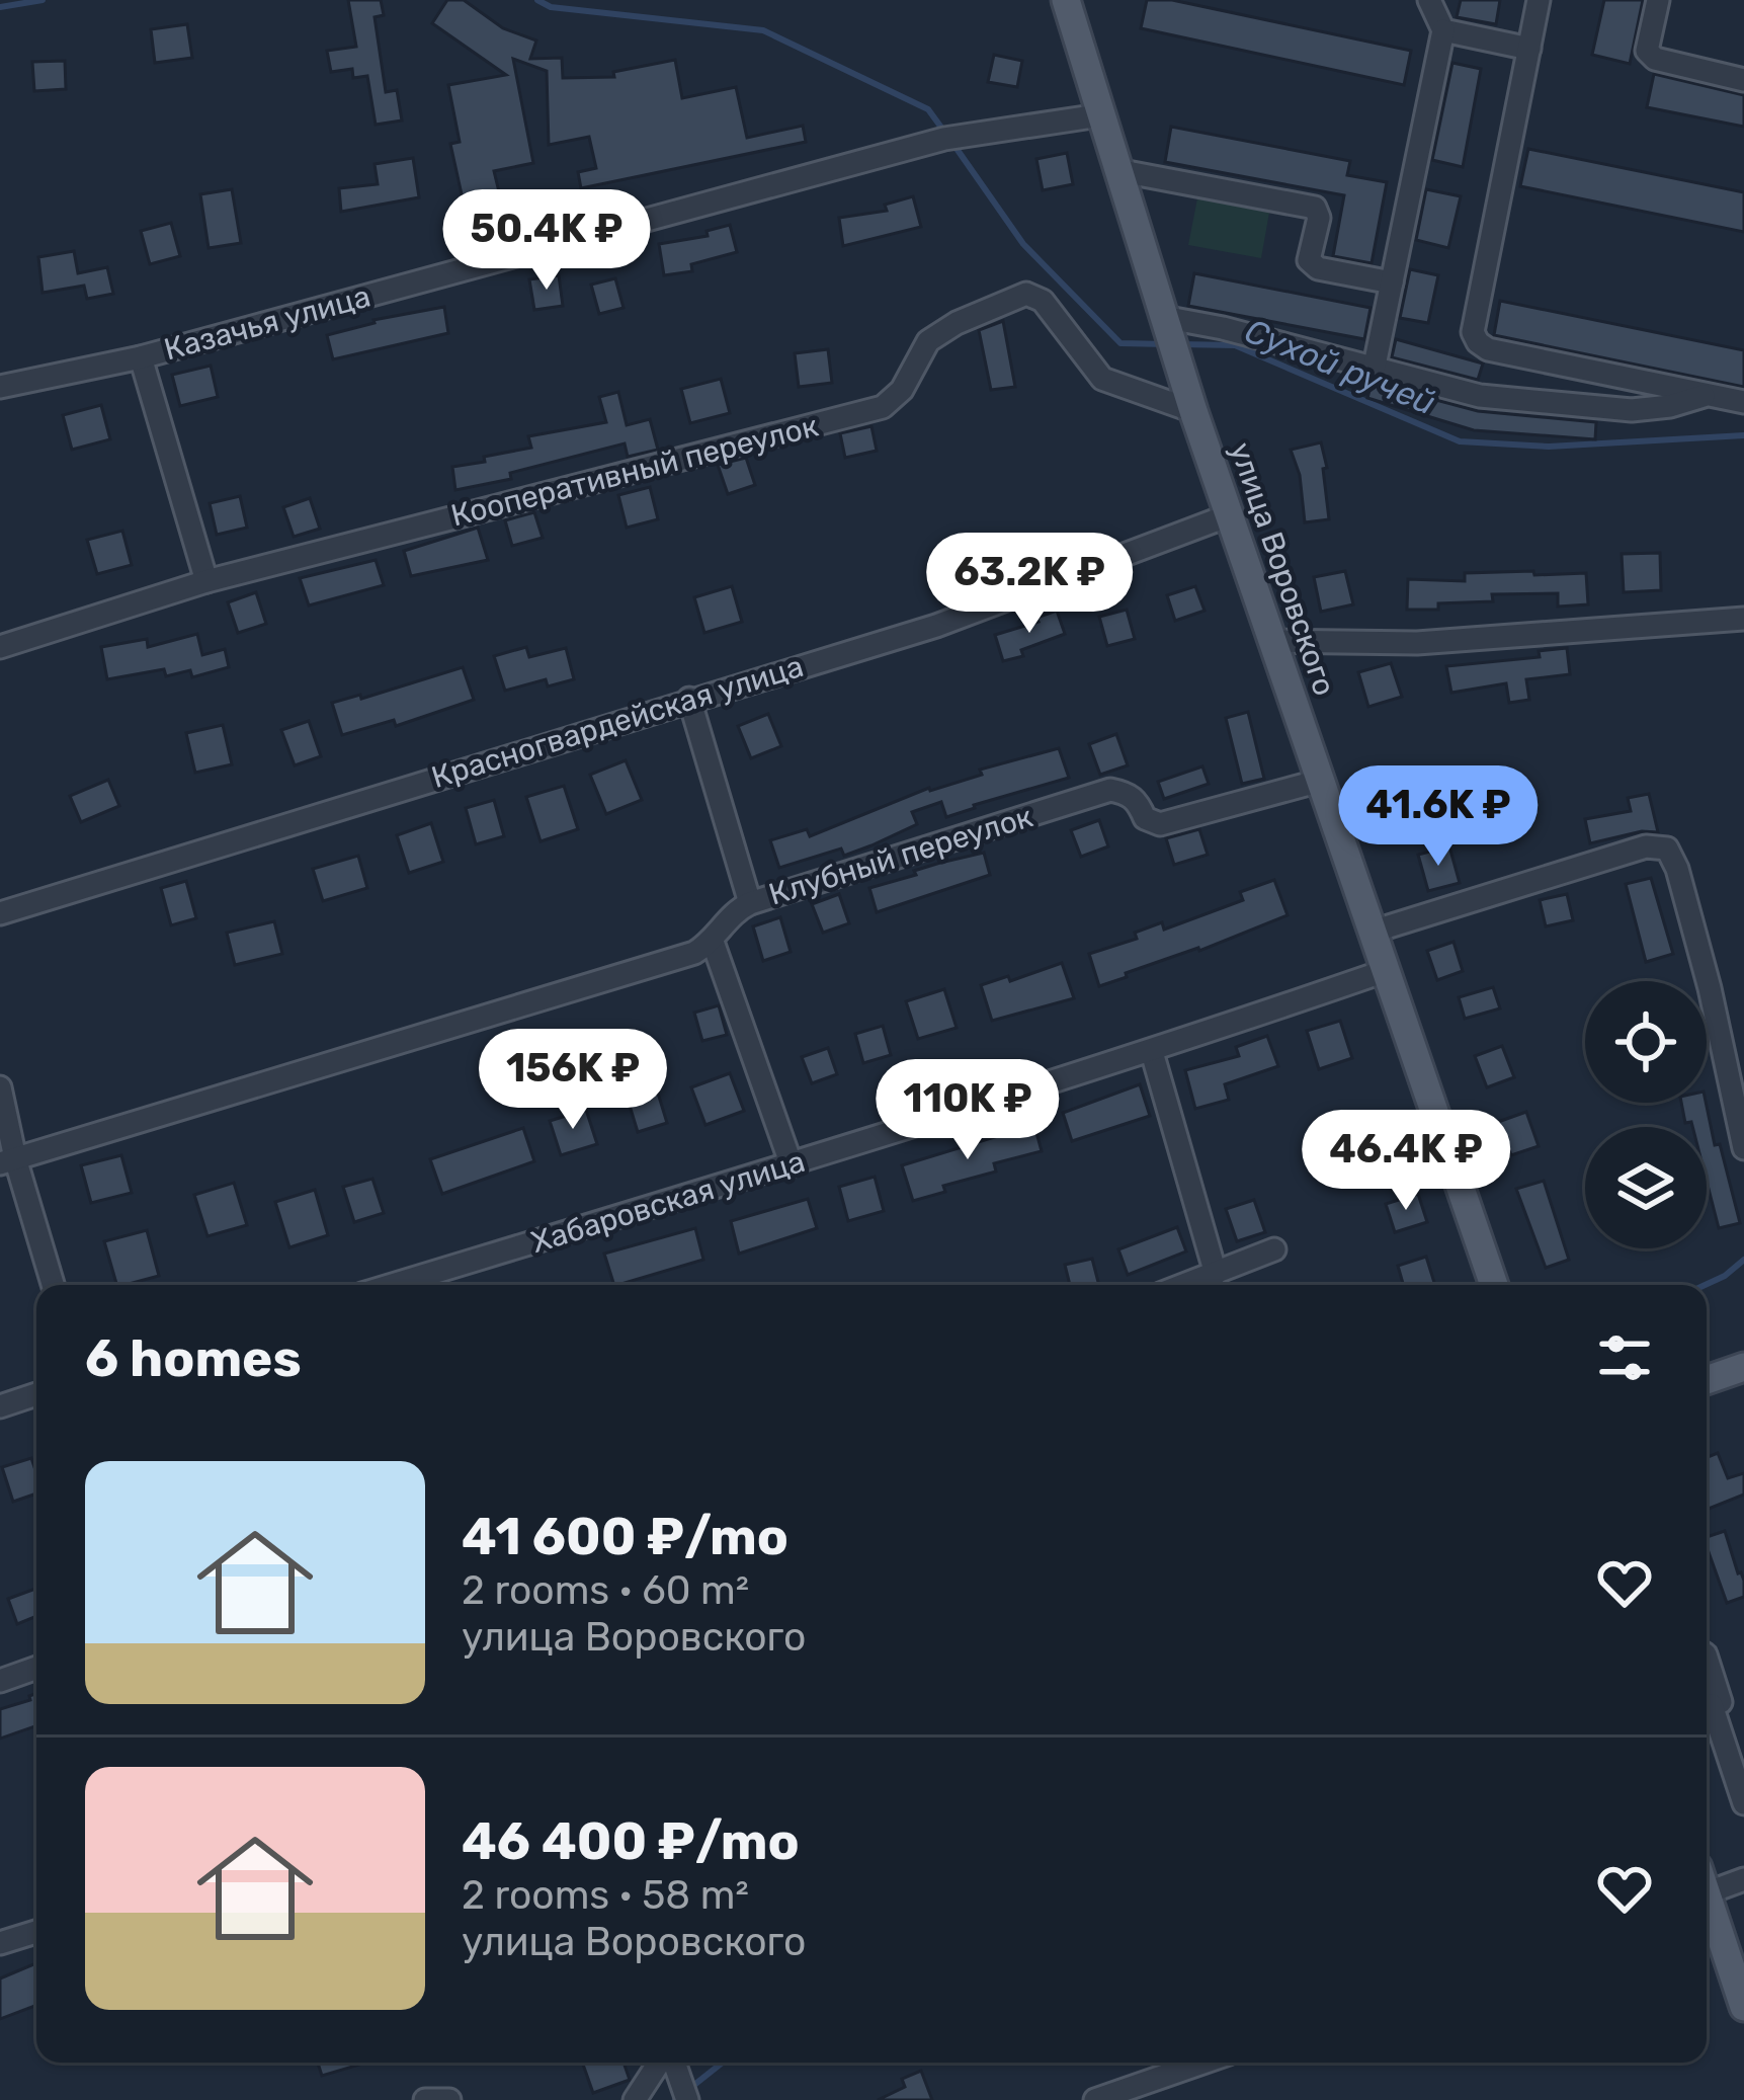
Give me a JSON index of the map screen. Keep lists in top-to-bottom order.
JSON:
{
  "streets": {
    "main road": ["улица Воровского"],
    "street": [
      "Казачья улица",
      "Кооперативный переулок",
      "Красногвардейская улица",
      "Клубный переулок",
      "Хабаровская улица"
    ]
  },
  "crossings": [
    ["Казачья улица", "улица Воровского"],
    ["Кооперативный переулок", "улица Воровского"],
    ["улица Воровского", "Красногвардейская улица"],
    ["улица Воровского", "Клубный переулок"],
    ["улица Воровского", "Хабаровская улица"]
  ],
  "water": ["Сухой ручей"],
  "page": {
    "price": [
      "50.4K ₽",
      "63.2K ₽",
      "41.6K ₽",
      "156K ₽",
      "110K ₽",
      "46.4K ₽"
    ],
    "heading": "6 homes",
    "list": [
      {
        "name": "41 600 ₽/mo",
        "note": "2 rooms · 60 m² · улица Воровского"
      },
      {
        "name": "46 400 ₽/mo",
        "note": "2 rooms · 58 m² · улица Воровского"
      }
    ]
  }
}
